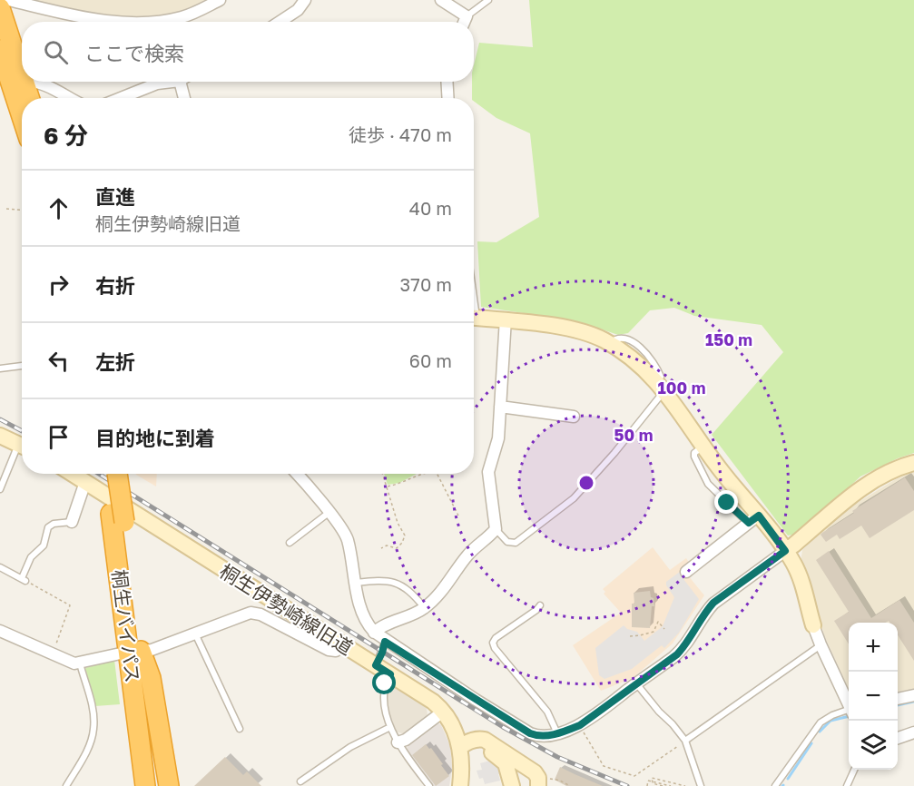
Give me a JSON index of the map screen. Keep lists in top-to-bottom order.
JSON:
{
  "streets": {
    "highway": ["桐生バイパス"],
    "street": ["桐生伊勢崎線旧道"]
  },
  "page": {
    "search": "ここで検索",
    "heading": ["6 分", "徒歩 · 470 m"],
    "list": [
      ["直進", "桐生伊勢崎線旧道", "40 m"],
      ["右折", "370 m"],
      ["左折", "60 m"],
      "目的地に到着"
    ],
    "map_buttons": ["+", "−"]
  },
  "rings": ["150 m", "100 m", "50 m"]
}
